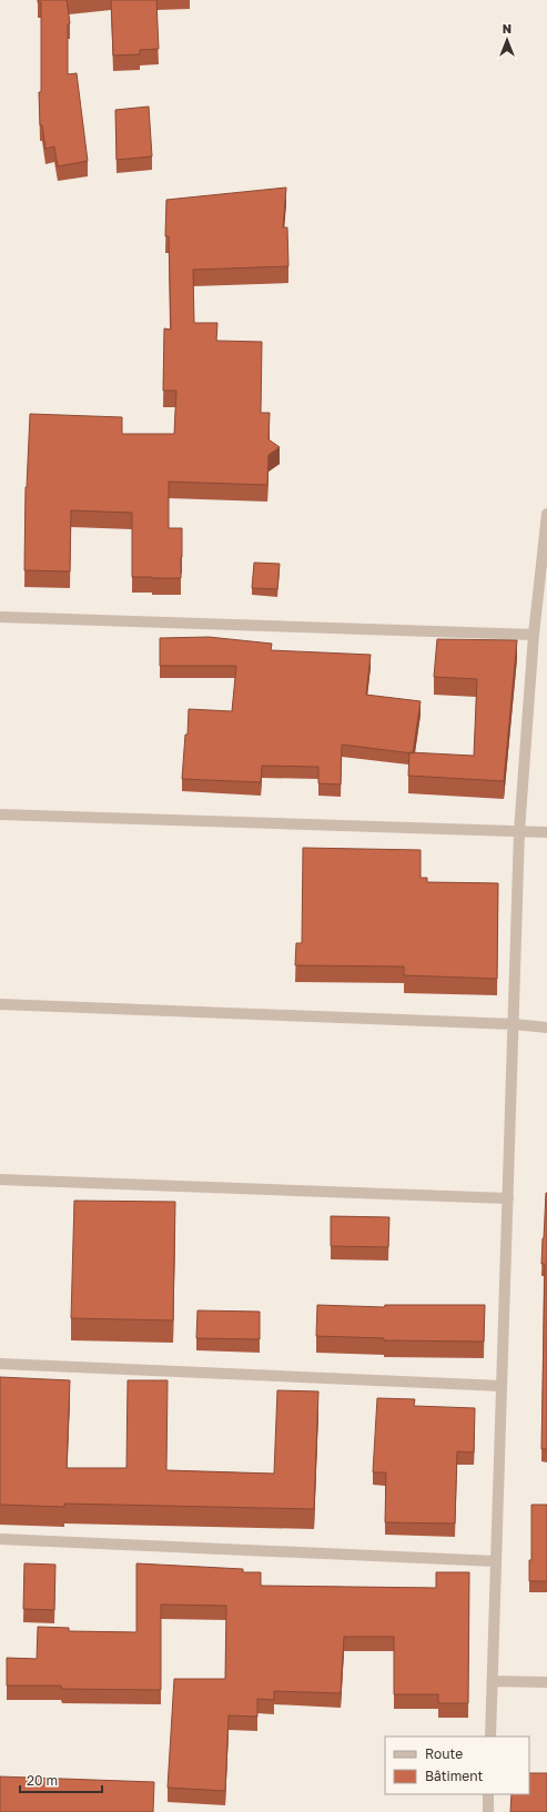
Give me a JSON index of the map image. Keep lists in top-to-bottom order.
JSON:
{
  "legend": ["Route", "Bâtiment"],
  "scale_bar": "20 m",
  "north": "top"
}
